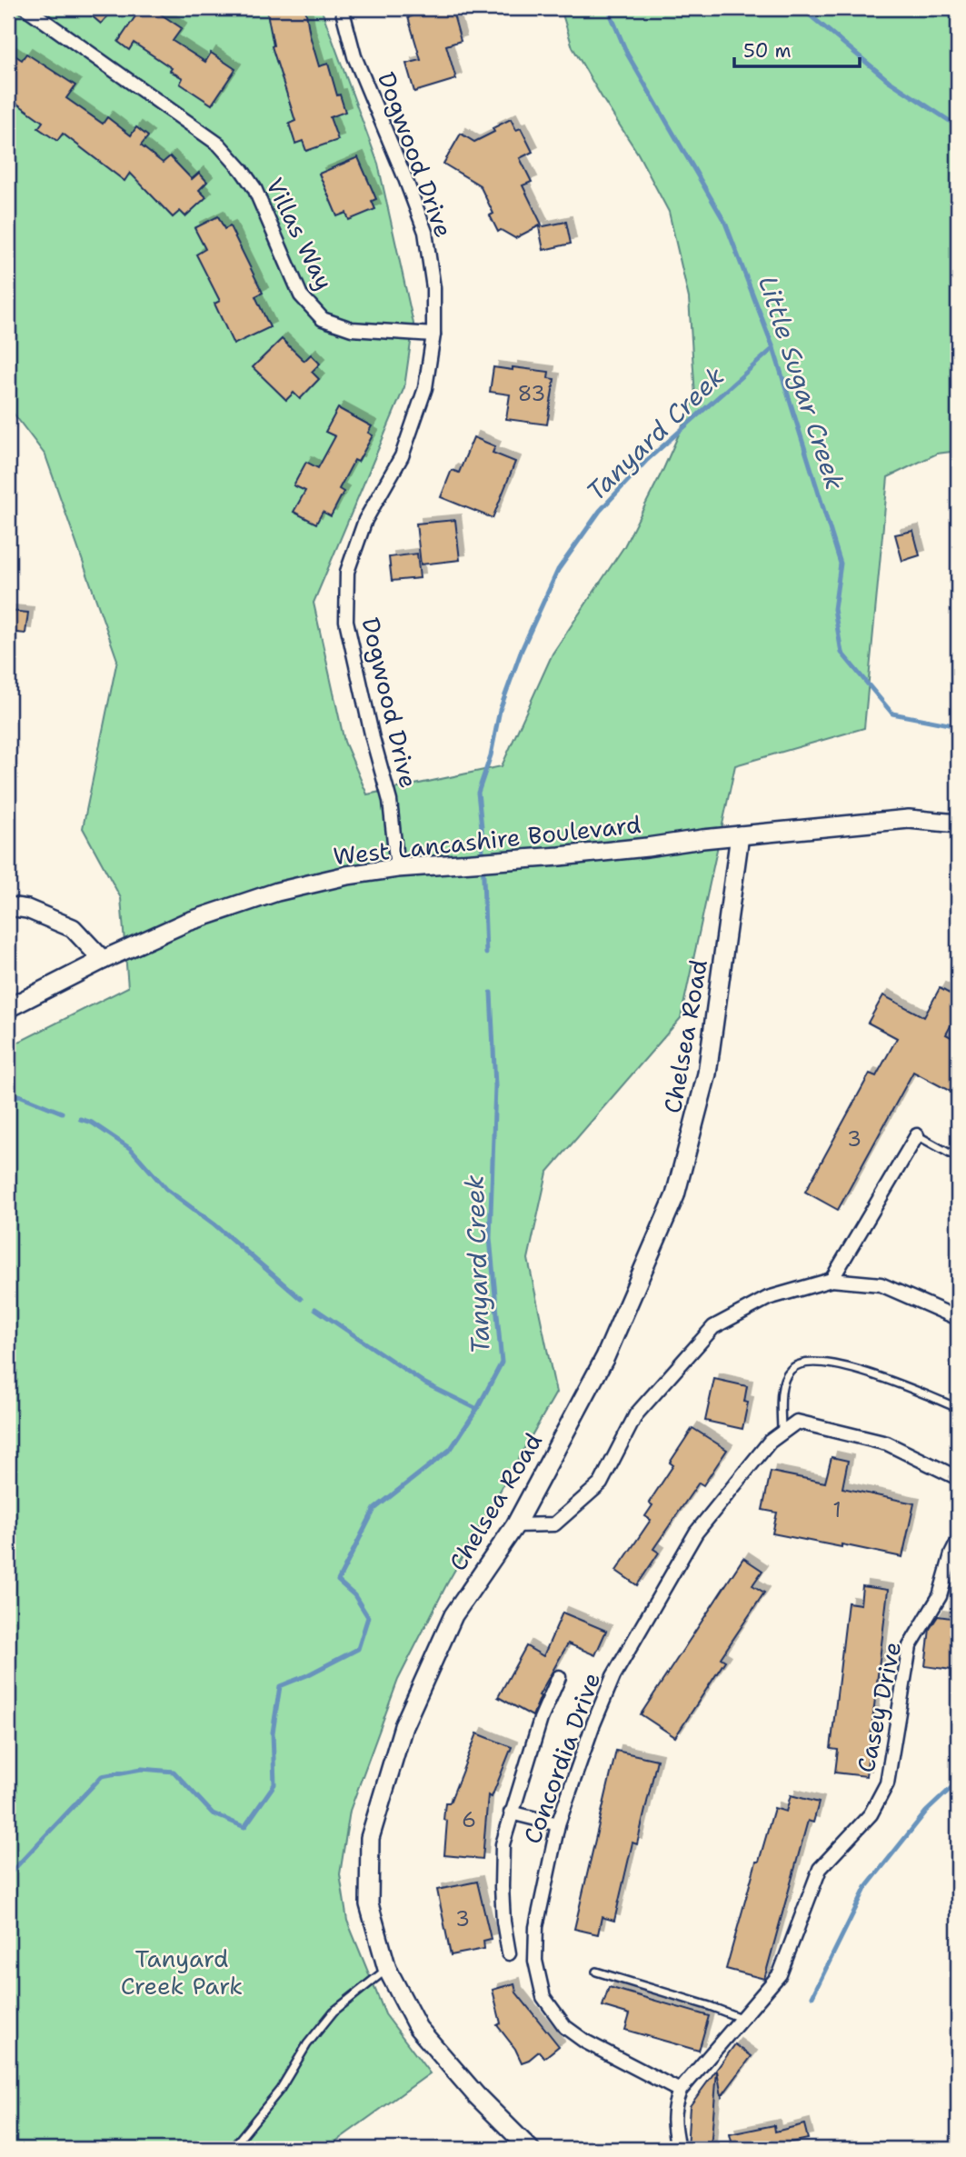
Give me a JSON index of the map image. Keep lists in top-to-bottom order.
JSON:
{
  "streets": {
    "street": [
      "Dogwood Drive",
      "Villas Way",
      "West Lancashire Boulevard",
      "Chelsea Road",
      "Casey Drive",
      "Concordia Drive"
    ]
  },
  "crossings": [
    ["Dogwood Drive", "Villas Way"],
    ["Dogwood Drive", "West Lancashire Boulevard"],
    ["West Lancashire Boulevard", "Chelsea Road"],
    ["Casey Drive", "Concordia Drive"]
  ],
  "water": ["Little Sugar Creek", "Tanyard Creek"],
  "parks": ["Tanyard Creek Park"],
  "house_numbers": [
    "83",
    "3",
    "1",
    "6",
    "3"
  ],
  "scale_bar": "50 m"
}
